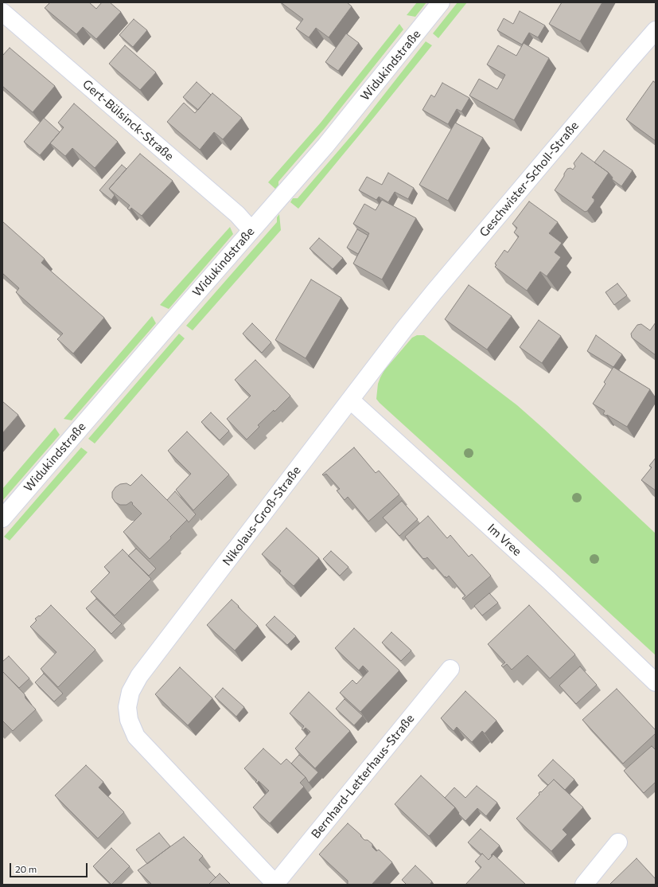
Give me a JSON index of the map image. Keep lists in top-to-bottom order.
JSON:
{
  "streets": {
    "street": [
      "Widukindstraße",
      "Gert-Bülsinck-Straße",
      "Geschwister-Scholl-Straße",
      "Nikolaus-Groß-Straße",
      "Im Vree",
      "Bernhard-Letterhaus-Straße"
    ]
  },
  "crossings": [
    ["Widukindstraße", "Gert-Bülsinck-Straße"],
    ["Geschwister-Scholl-Straße", "Nikolaus-Groß-Straße"],
    ["Nikolaus-Groß-Straße", "Im Vree"],
    ["Nikolaus-Groß-Straße", "Bernhard-Letterhaus-Straße"]
  ],
  "scale_bar": "20 m"
}
